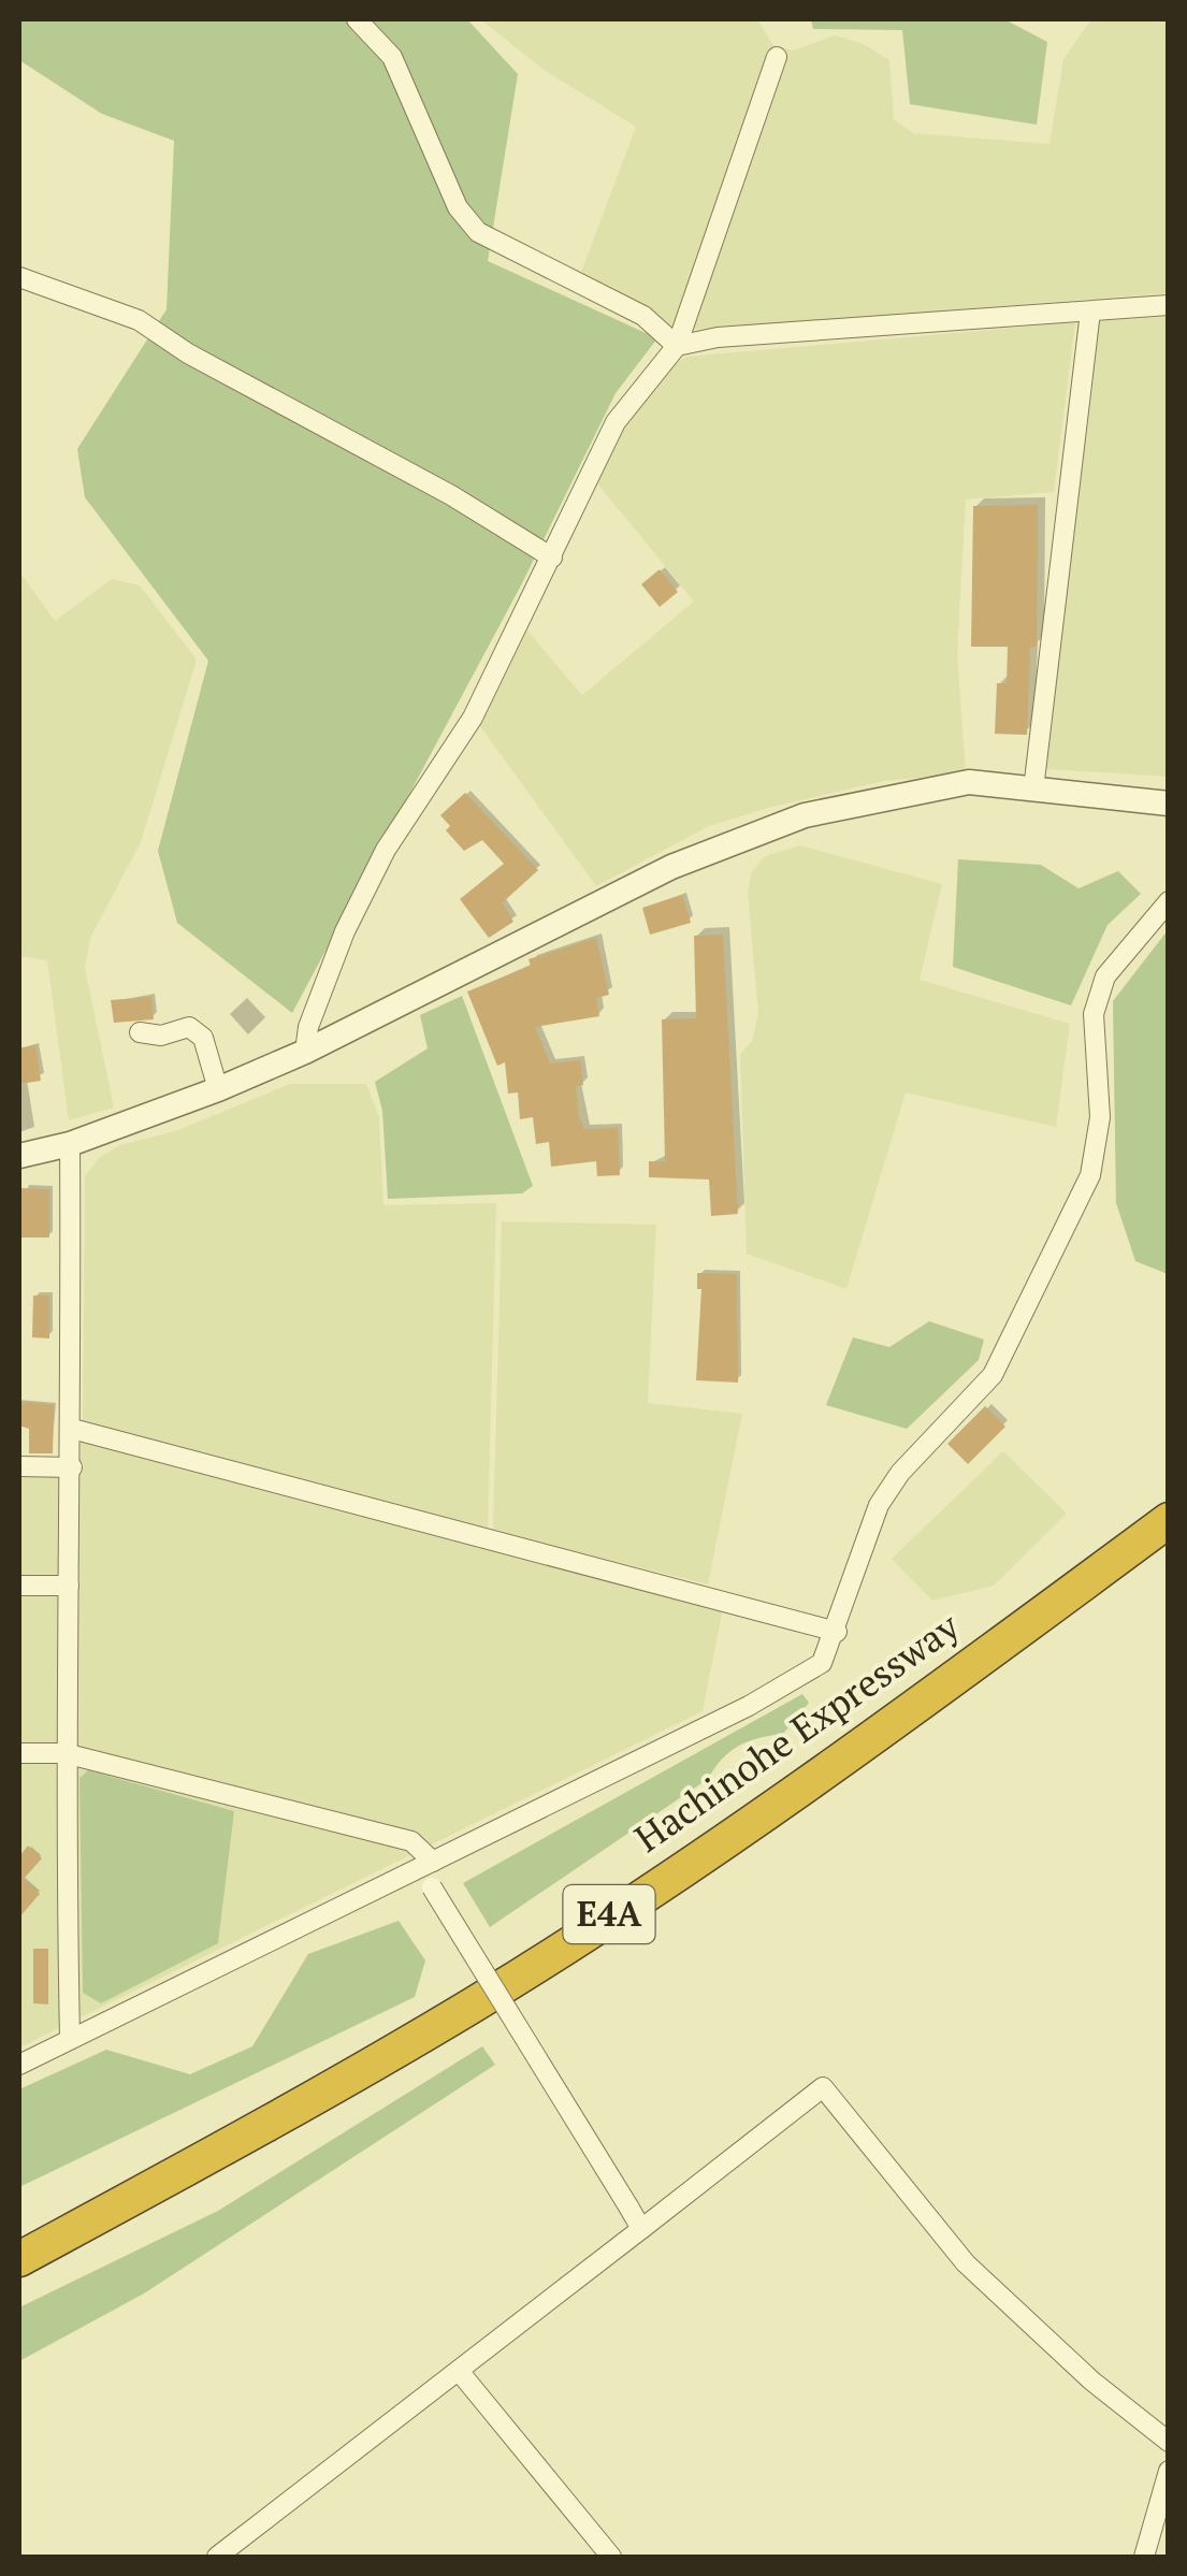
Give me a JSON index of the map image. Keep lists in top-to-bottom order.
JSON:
{
  "streets": {
    "highway": ["Hachinohe Expressway", "E4A"]
  }
}
